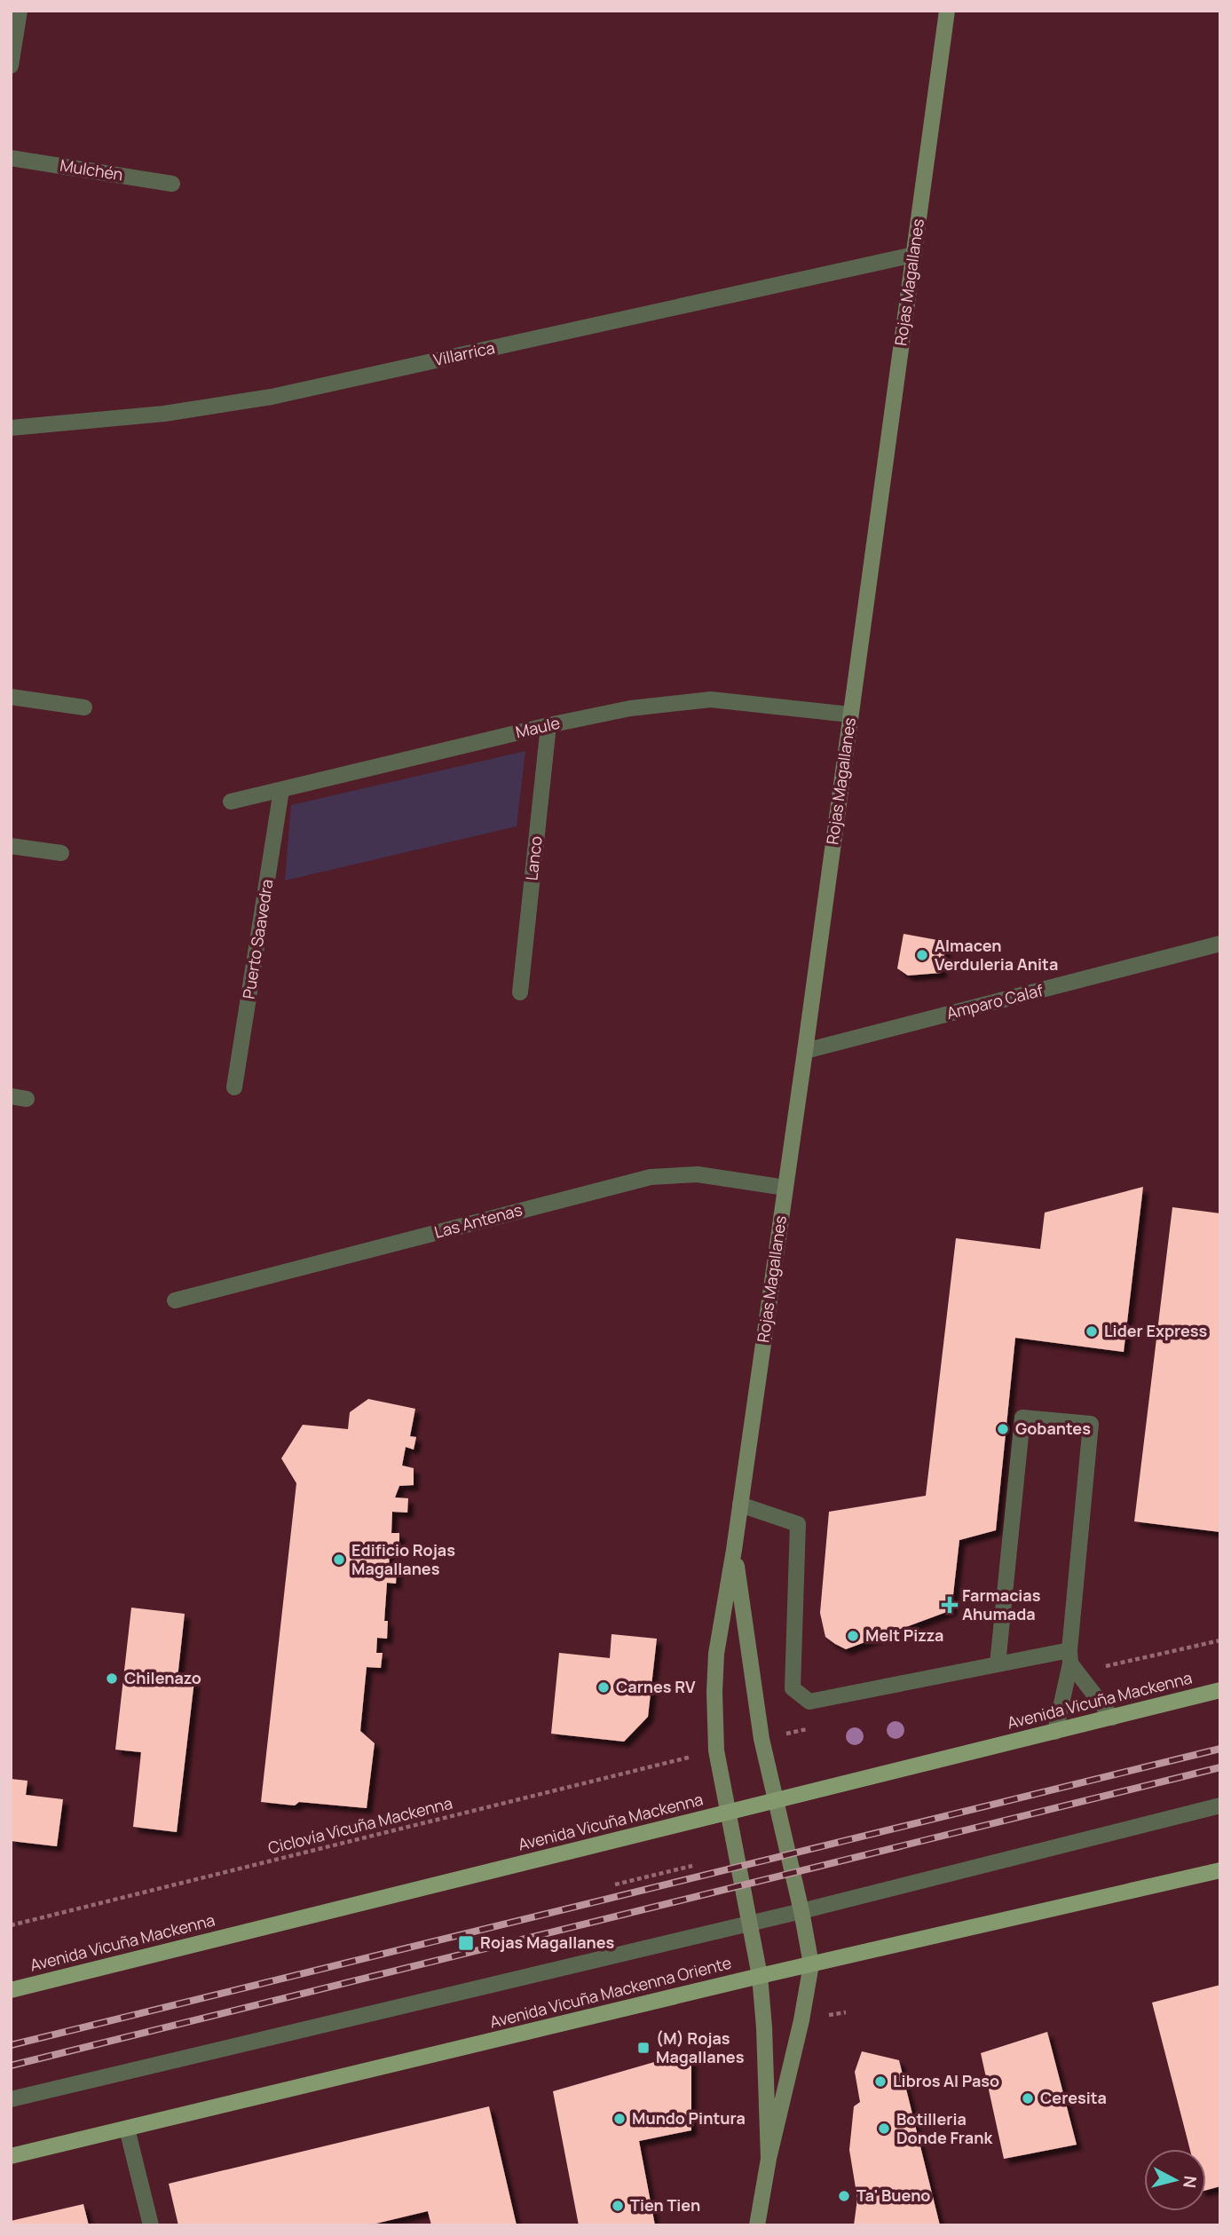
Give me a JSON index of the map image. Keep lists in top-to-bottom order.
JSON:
{
  "streets": {
    "main road": ["Rojas Magallanes", "Avenida Vicuña Mackenna", "Avenida Vicuña Mackenna Oriente"],
    "street": [
      "Mulchén",
      "Villarrica",
      "Maule",
      "Lanco",
      "Puerto Saavedra",
      "Amparo Calaf",
      "Las Antenas"
    ],
    "path": ["Ciclovía Vicuña Mackenna"]
  },
  "crossings": [
    ["Rojas Magallanes", "Villarrica"],
    ["Rojas Magallanes", "Maule"],
    ["Rojas Magallanes", "Amparo Calaf"],
    ["Rojas Magallanes", "Las Antenas"],
    ["Rojas Magallanes", "Avenida Vicuña Mackenna"],
    ["Rojas Magallanes", "Ciclovía Vicuña Mackenna"],
    ["Rojas Magallanes", "Avenida Vicuña Mackenna Oriente"],
    ["Maule", "Lanco"],
    ["Maule", "Puerto Saavedra"]
  ],
  "places": {
    "other": [
      "Almacen Verduleria Anita",
      "Lider Express",
      "Gobantes",
      "Edificio Rojas Magallanes",
      "Melt Pizza",
      "Chilenazo",
      "Carnes RV",
      "Libros Al Paso",
      "Ceresita",
      "Mundo Pintura",
      "Botilleria Donde Frank",
      "Ta' Bueno",
      "Tien Tien"
    ],
    "health": ["Farmacias Ahumada"],
    "transit": ["Rojas Magallanes", "(M) Rojas Magallanes"]
  },
  "north": "right"
}
